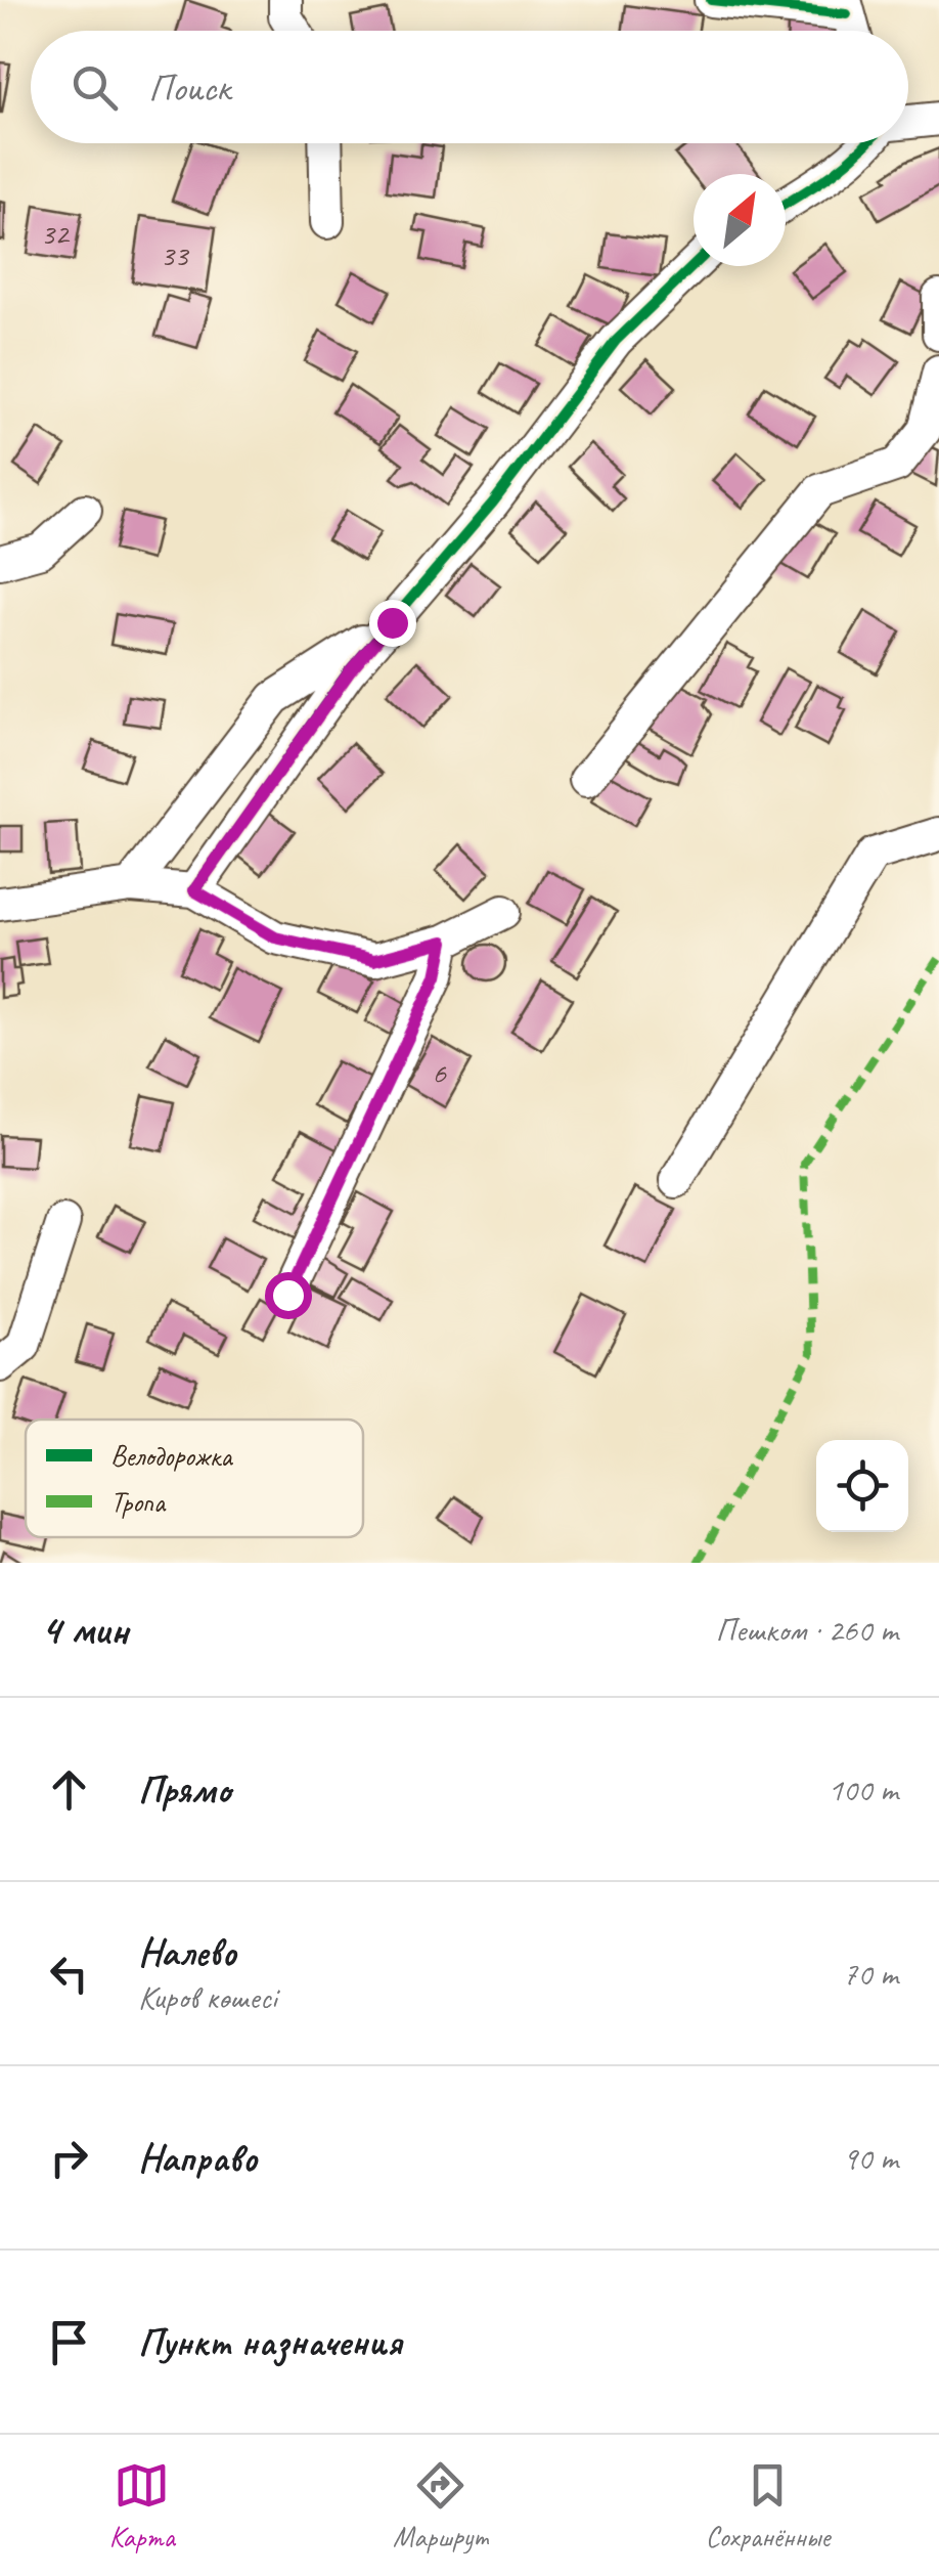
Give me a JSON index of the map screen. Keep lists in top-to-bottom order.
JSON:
{
  "house_numbers": ["32", "33", "6"],
  "legend": ["Велодорожка", "Тропа"],
  "north": "top right",
  "page": {
    "search": "Поиск",
    "heading": ["4 мин", "Пешком · 260 m"],
    "list": [
      ["Прямо", "100 m"],
      ["Налево", "Киров көшесі", "70 m"],
      ["Направо", "90 m"],
      "Пункт назначения"
    ],
    "nav": ["Карта", "Маршрут", "Сохранённые"]
  }
}
